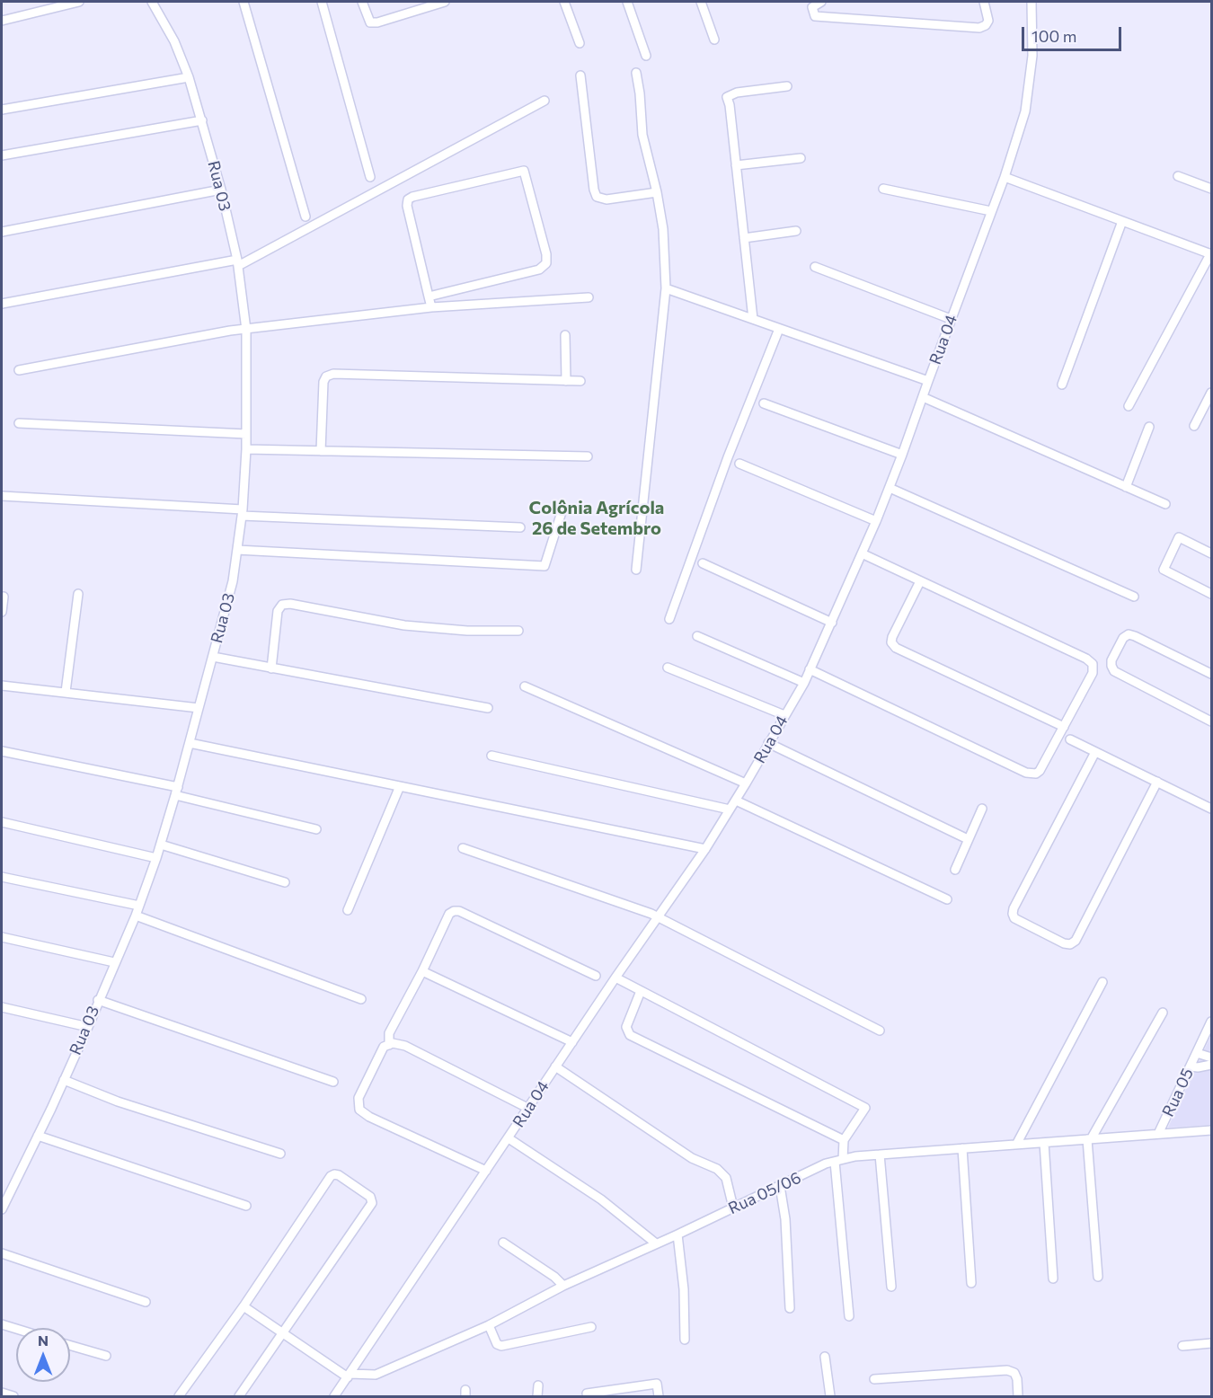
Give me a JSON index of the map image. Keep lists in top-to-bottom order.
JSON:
{
  "streets": {
    "street": [
      "Rua 03",
      "Rua 04",
      "Rua 05",
      "Rua 05/06"
    ]
  },
  "crossings": [
    ["Rua 04", "Rua 05/06"],
    ["Rua 05", "Rua 05/06"]
  ],
  "districts": ["Colônia Agrícola 26 de Setembro"],
  "scale_bar": "100 m",
  "north": "top"
}
